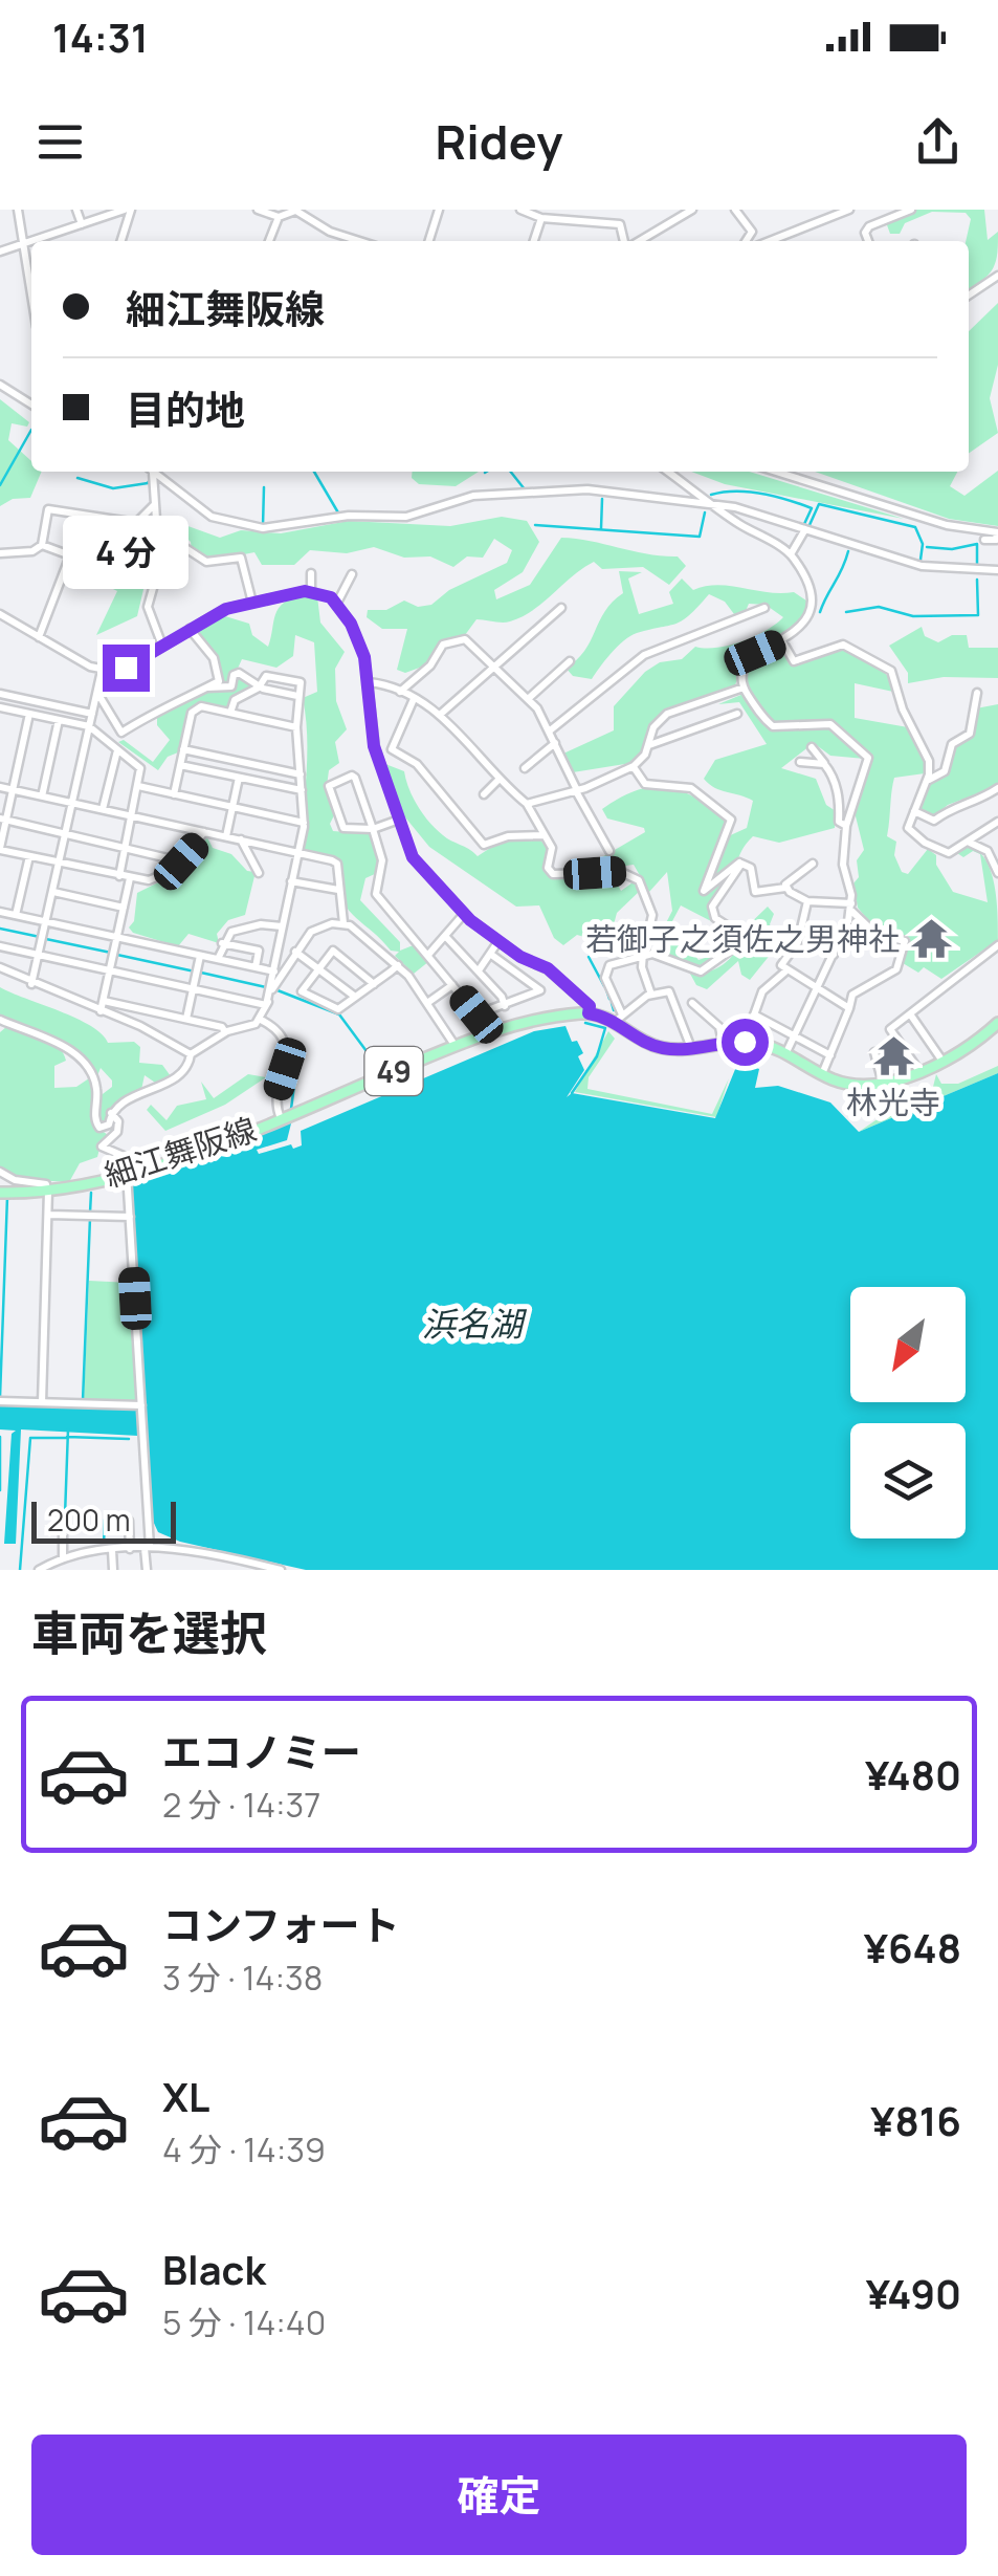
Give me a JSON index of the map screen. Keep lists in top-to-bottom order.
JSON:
{
  "streets": {
    "main road": ["49", "細江舞阪線"]
  },
  "water": ["浜名湖"],
  "places": {
    "temple": ["若御子之須佐之男神社", "林光寺"]
  },
  "scale_bar": "200 m",
  "north": "bottom left",
  "page": {
    "status": "14:31",
    "header": "Ridey",
    "banner": ["細江舞阪線", "目的地"],
    "bubble": "4 分",
    "scale": "200 m",
    "heading": "車両を選択",
    "list": [
      {
        "name": "エコノミー",
        "note": "2 分 · 14:37",
        "value": "¥480"
      },
      {
        "name": "コンフォート",
        "note": "3 分 · 14:38",
        "value": "¥648"
      },
      {
        "name": "XL",
        "note": "4 分 · 14:39",
        "value": "¥816"
      },
      {
        "name": "Black",
        "note": "5 分 · 14:40",
        "value": "¥490"
      }
    ],
    "buttons": "確定"
  }
}
